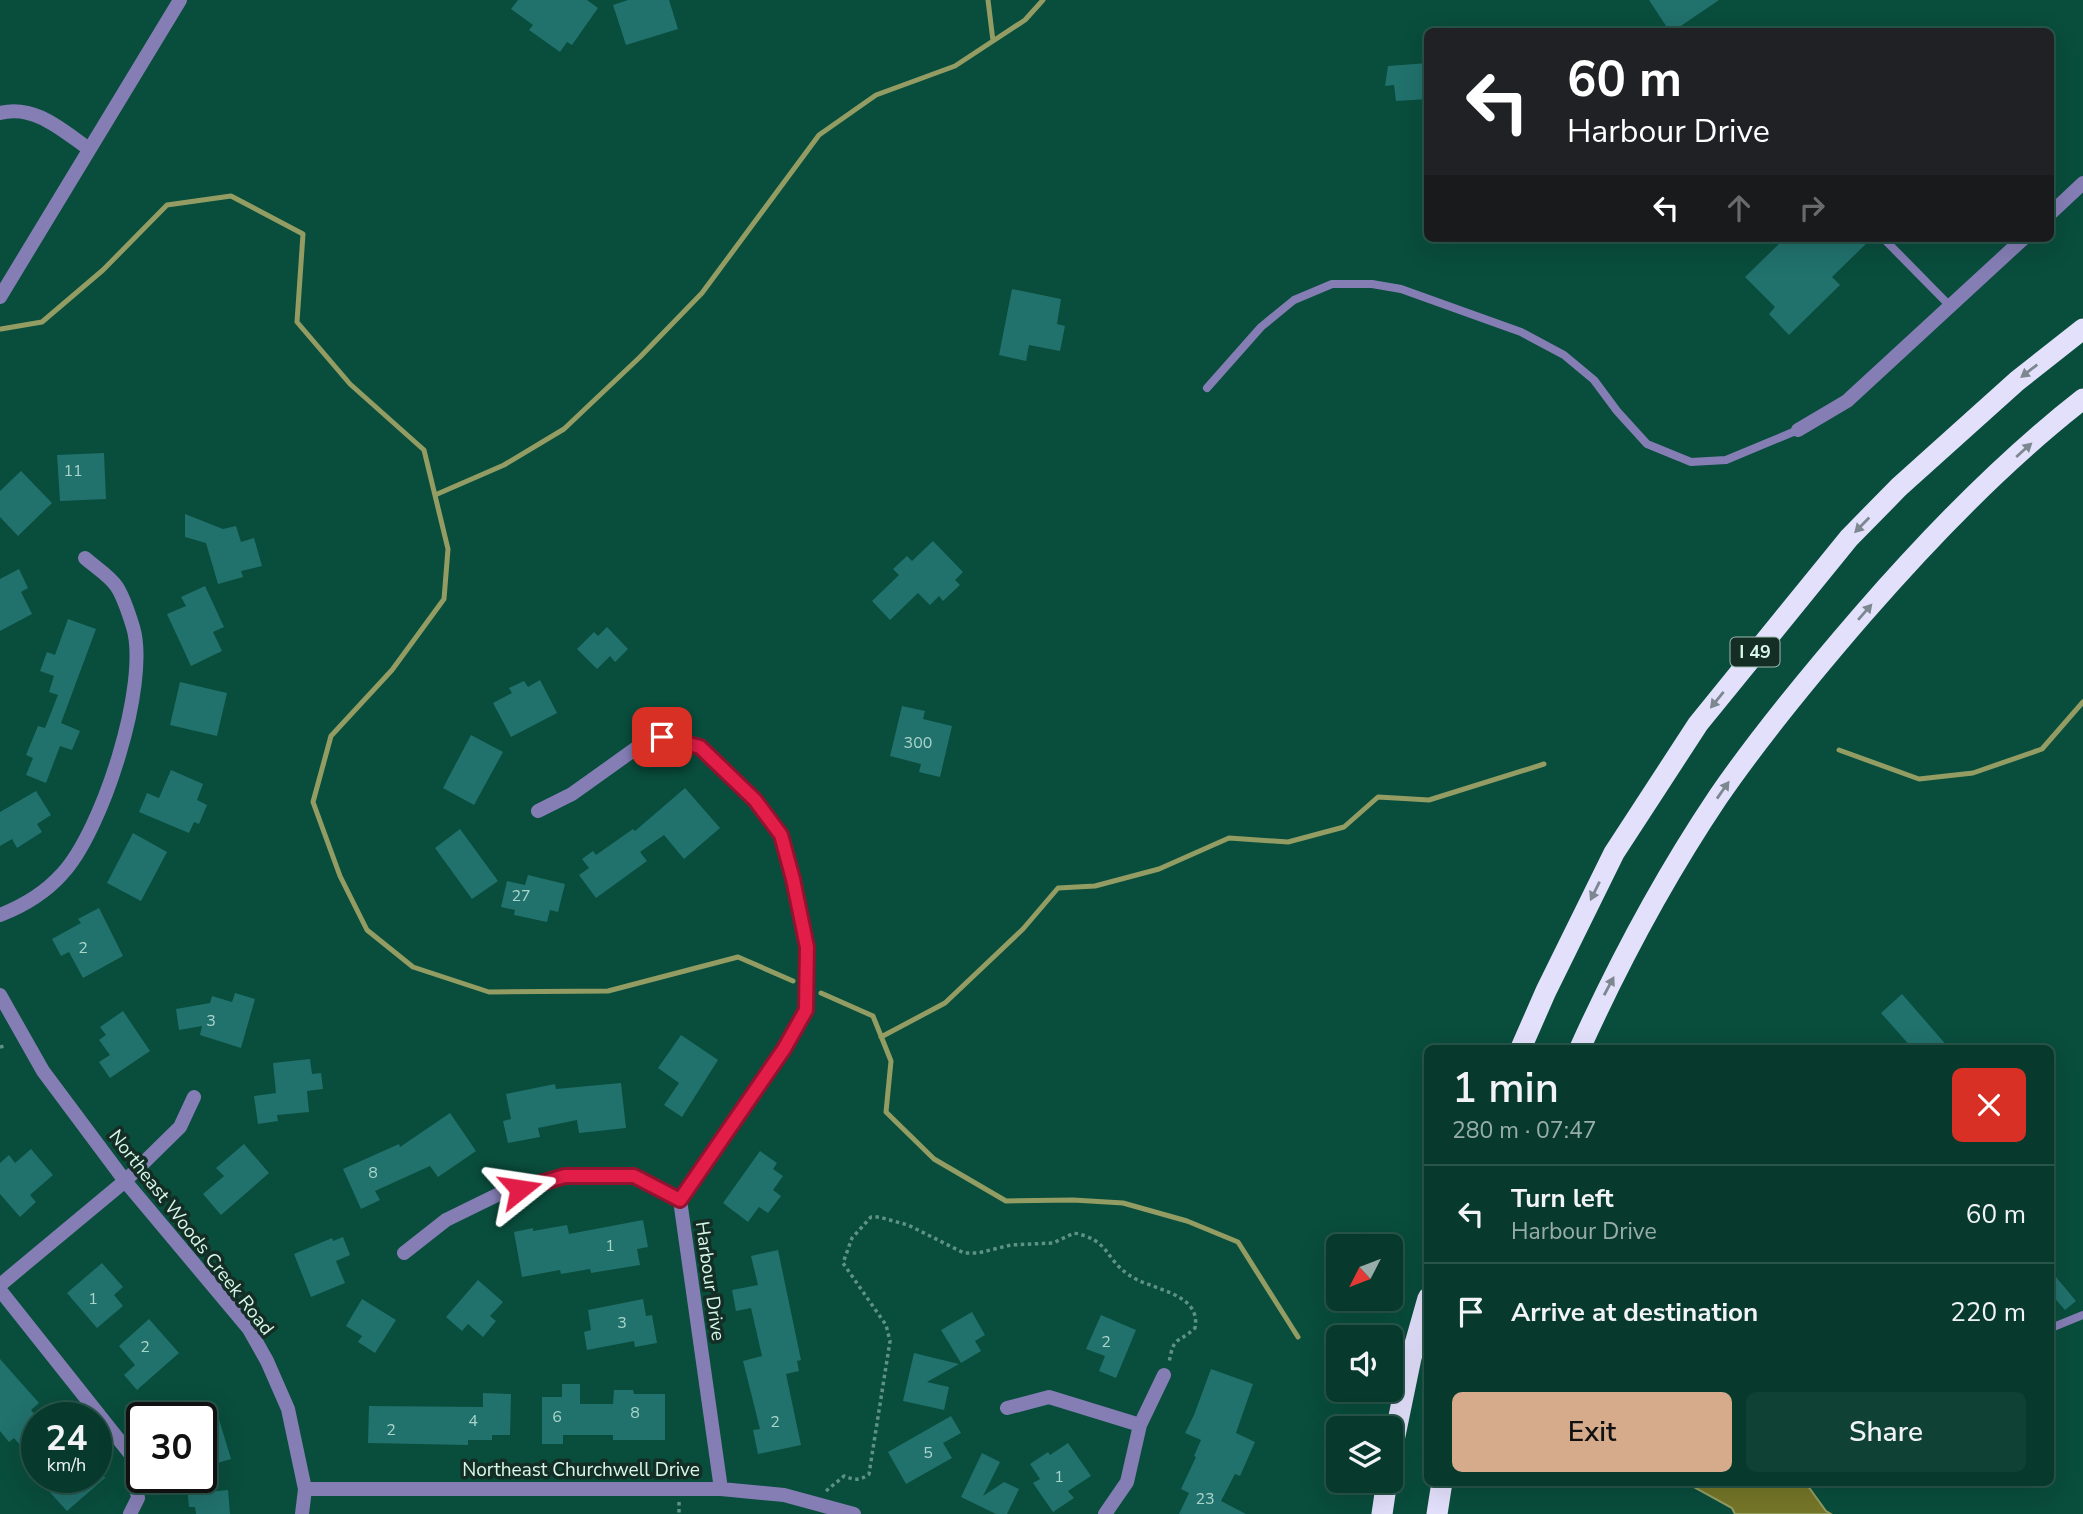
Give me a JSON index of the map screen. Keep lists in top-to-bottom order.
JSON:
{
  "streets": {
    "highway": ["I 49"],
    "street": ["Northeast Woods Creek Road", "Harbour Drive", "Northeast Churchwell Drive"]
  },
  "crossings": [
    ["Northeast Woods Creek Road", "Northeast Churchwell Drive"],
    ["Harbour Drive", "Northeast Churchwell Drive"]
  ],
  "house_numbers": [
    "11",
    "300",
    "27",
    "2",
    "3",
    "8",
    "1",
    "1",
    "3",
    "2",
    "2",
    "8",
    "6",
    "4",
    "2",
    "2",
    "5",
    "1",
    "23"
  ],
  "north": "bottom left",
  "page": {
    "turn": ["60 m", "Harbour Drive"],
    "heading": ["1 min", "280 m · 07:47"],
    "list": [
      {
        "name": "Turn left",
        "note": "Harbour Drive",
        "value": "60 m"
      },
      {
        "name": "Arrive at destination",
        "value": "220 m"
      }
    ],
    "buttons": ["Exit", "Share"],
    "speed": "24 km/h",
    "limit": "30"
  }
}
